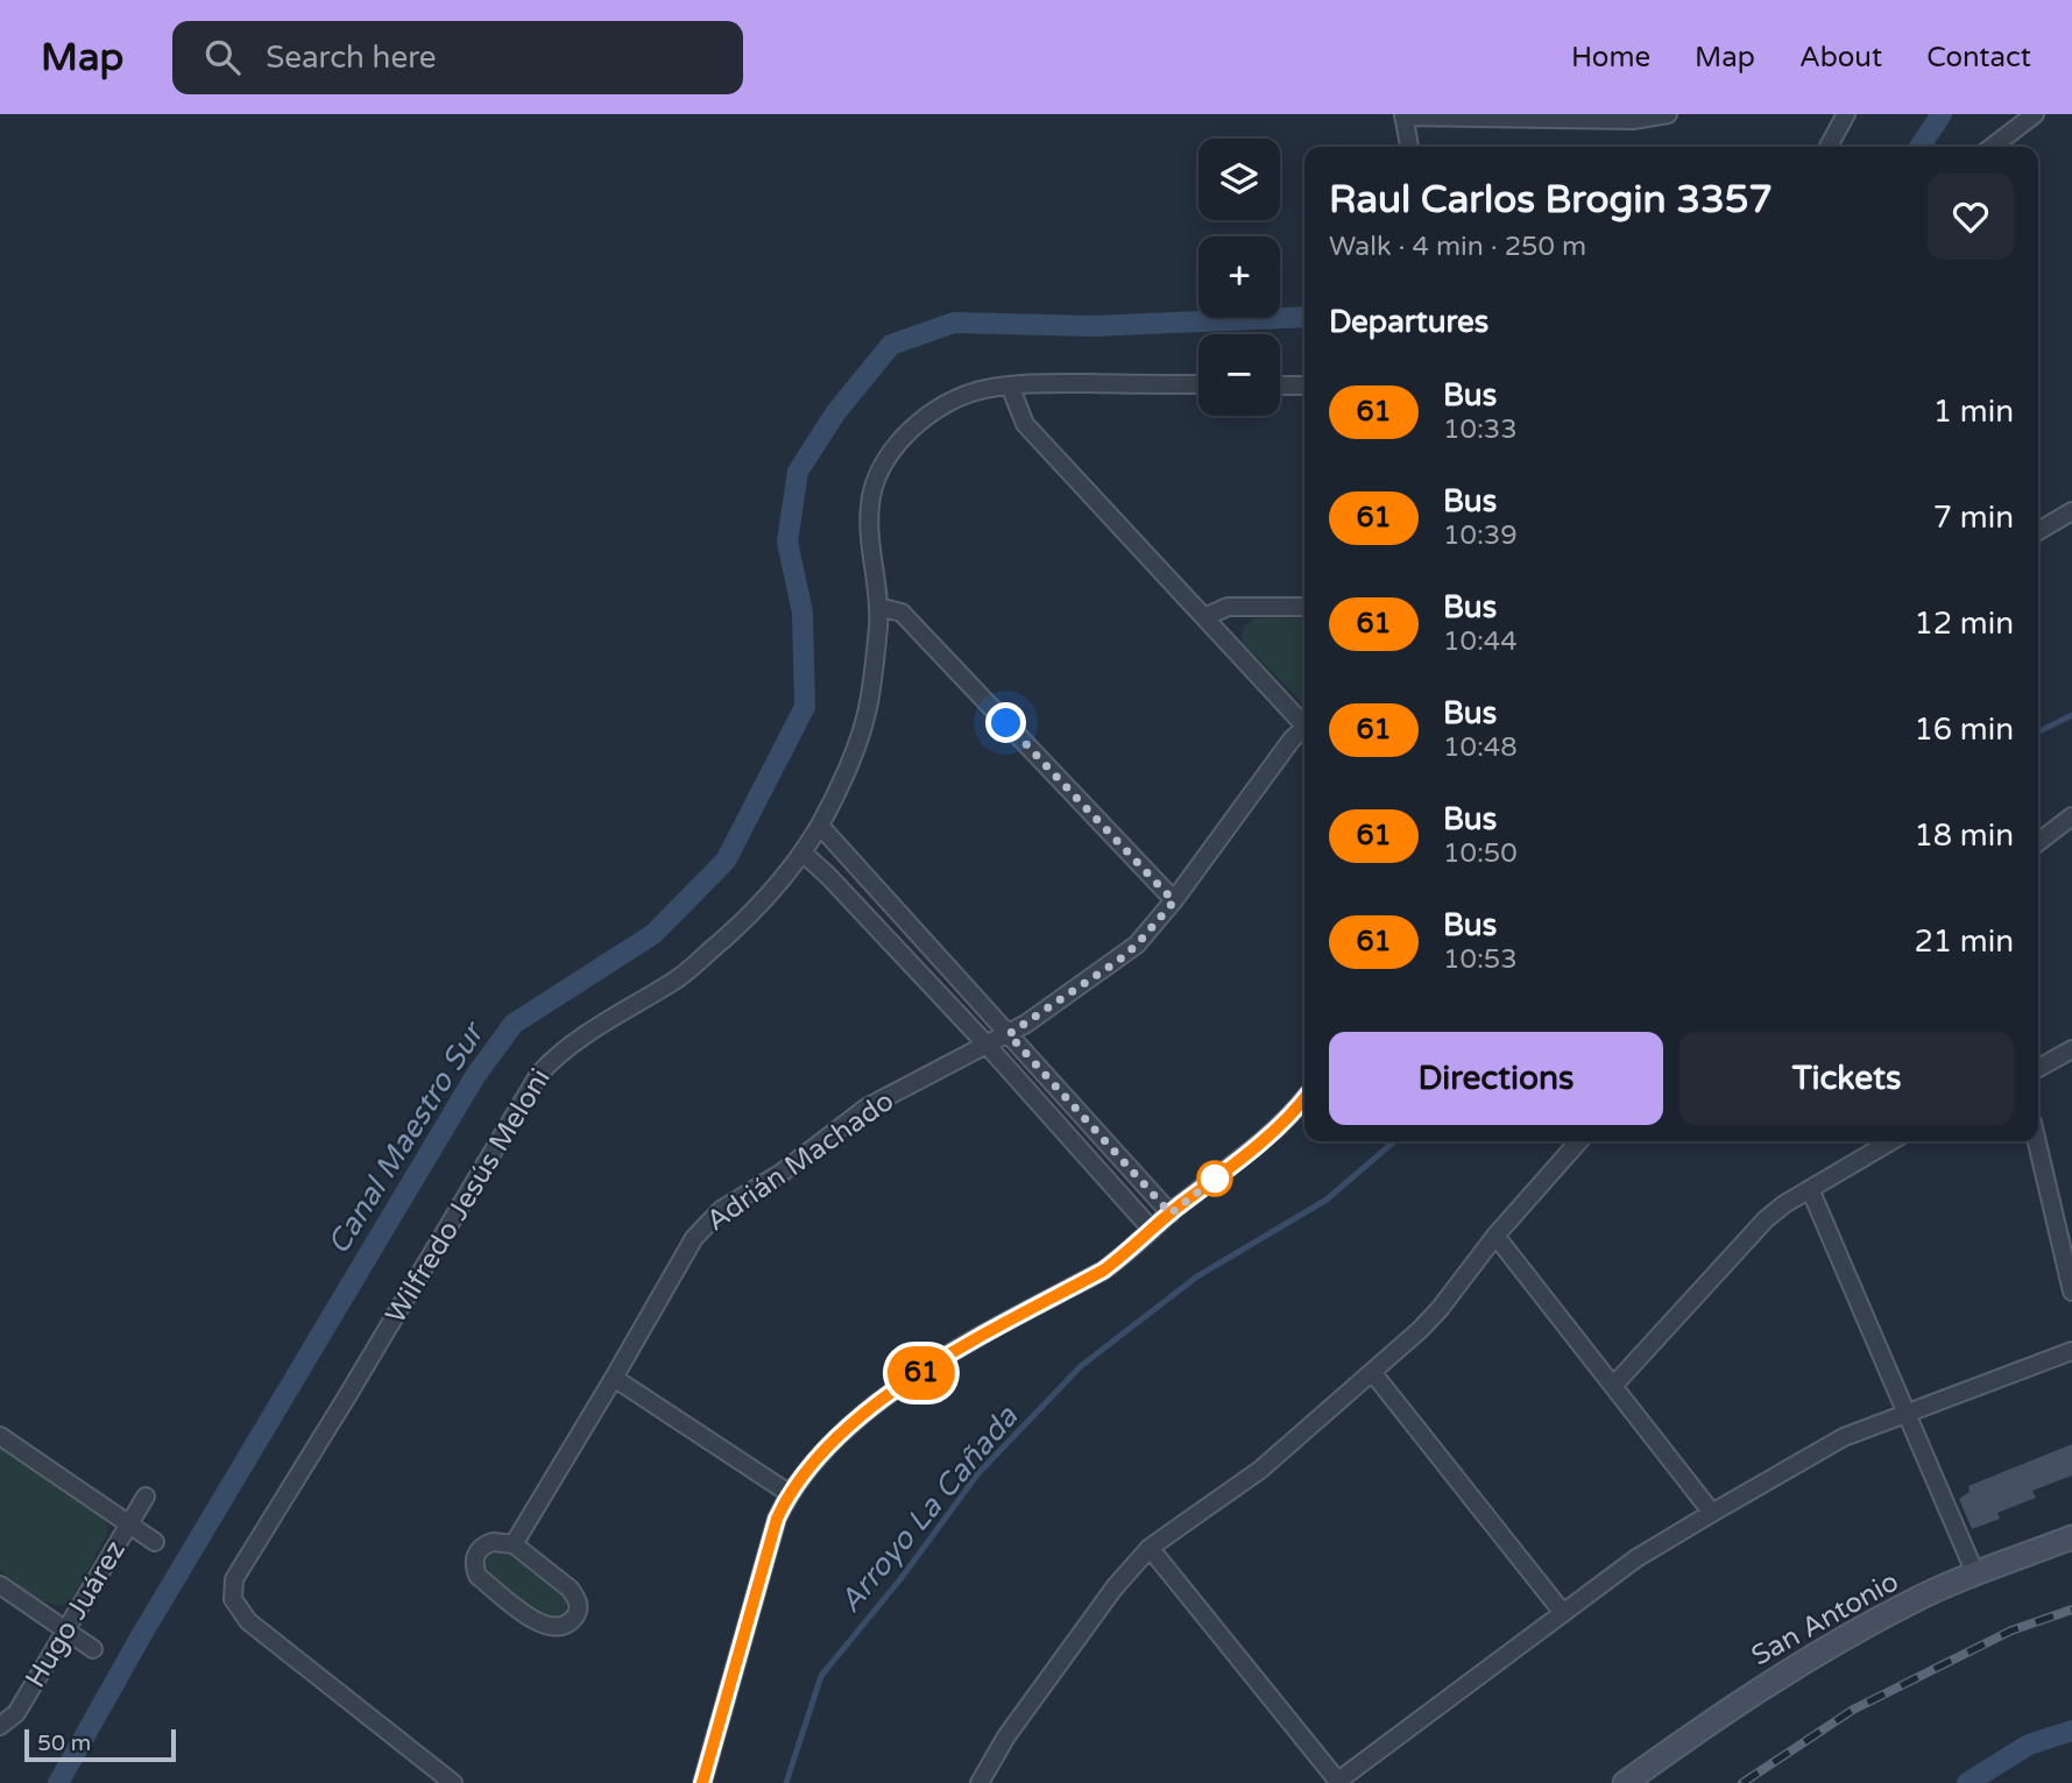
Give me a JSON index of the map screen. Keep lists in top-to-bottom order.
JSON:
{
  "streets": {
    "main road": ["San Antonio"],
    "street": ["Adrián Machado", "Wilfredo Jesús Meloni", "Hugo Juárez"]
  },
  "water": ["Canal Maestro Sur", "Arroyo La Cañada"],
  "lines": ["bus line 61"],
  "scale_bar": "50 m",
  "page": {
    "header": "Map",
    "search": "Search here",
    "nav": [
      "Home",
      "Map",
      "About",
      "Contact"
    ],
    "on_map": "61",
    "map_buttons": ["+", "−"],
    "heading": [
      ["Raul Carlos Brogin 3357", "Walk · 4 min · 250 m"],
      "Departures"
    ],
    "list": [
      {
        "mark": "61",
        "name": "Bus",
        "note": "10:33",
        "value": "1 min"
      },
      {
        "mark": "61",
        "name": "Bus",
        "note": "10:39",
        "value": "7 min"
      },
      {
        "mark": "61",
        "name": "Bus",
        "note": "10:44",
        "value": "12 min"
      },
      {
        "mark": "61",
        "name": "Bus",
        "note": "10:48",
        "value": "16 min"
      },
      {
        "mark": "61",
        "name": "Bus",
        "note": "10:50",
        "value": "18 min"
      },
      {
        "mark": "61",
        "name": "Bus",
        "note": "10:53",
        "value": "21 min"
      }
    ],
    "buttons": ["Directions", "Tickets"],
    "scale": "50 m"
  }
}
